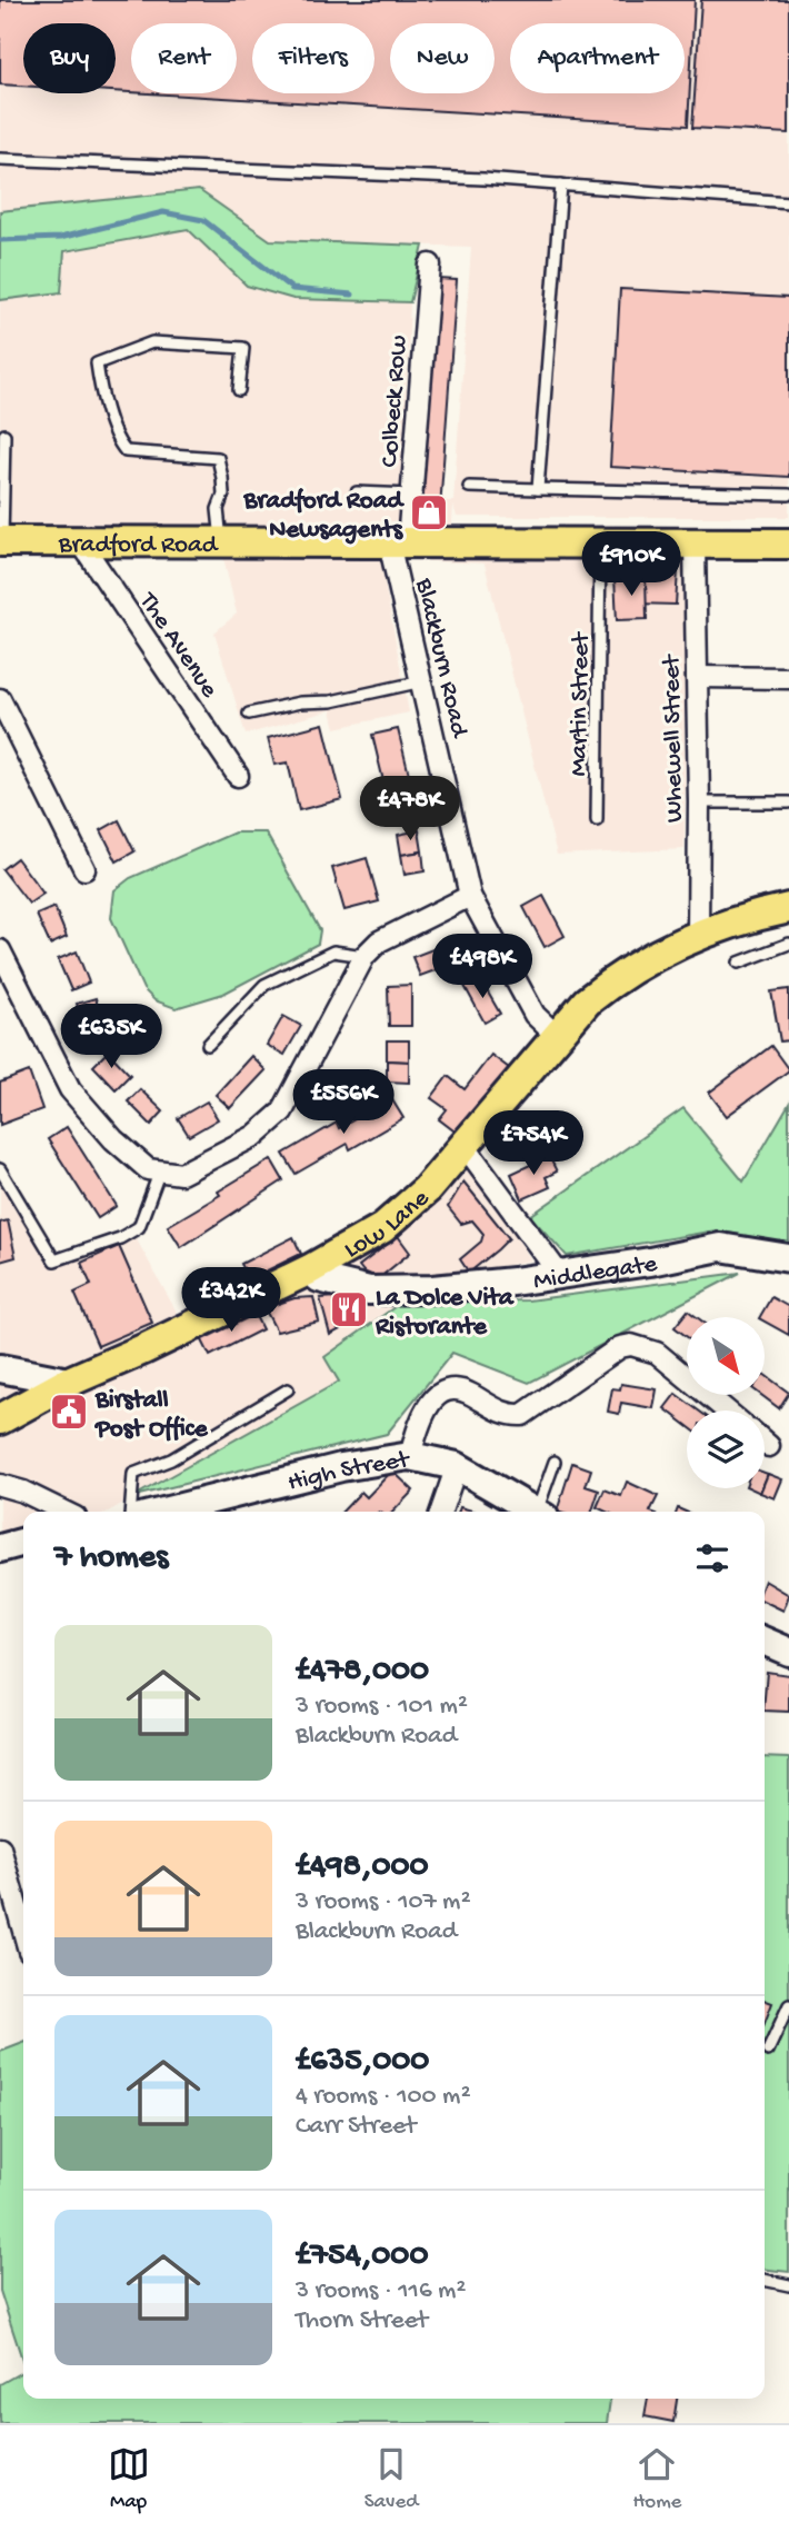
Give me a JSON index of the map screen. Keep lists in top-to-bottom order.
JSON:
{
  "streets": {
    "main road": ["Bradford Road", "Low Lane"],
    "street": [
      "Colbeck Row",
      "The Avenue",
      "Blackburn Road",
      "Whewell Street",
      "Middlegate",
      "High Street"
    ],
    "lane": ["Martin Street"]
  },
  "crossings": [
    ["Colbeck Row", "Bradford Road"],
    ["Colbeck Row", "Blackburn Road"],
    ["Bradford Road", "The Avenue"],
    ["Bradford Road", "Blackburn Road"],
    ["Bradford Road", "Martin Street"],
    ["Bradford Road", "Whewell Street"],
    ["Blackburn Road", "Low Lane"],
    ["Whewell Street", "Low Lane"],
    ["Low Lane", "Middlegate"]
  ],
  "places": {
    "shop": ["Bradford Road Newsagents"],
    "restaurant": ["La Dolce Vita Ristorante"],
    "public building": ["Birstall Post Office"]
  },
  "north": "bottom right",
  "page": {
    "chip": [
      "Buy",
      "Rent",
      "Filters",
      "New",
      "Apartment"
    ],
    "price": [
      "£910K",
      "£478K",
      "£498K",
      "£635K",
      "£556K",
      "£754K",
      "£342K"
    ],
    "heading": "7 homes",
    "list": [
      {
        "name": "£478,000",
        "note": "3 rooms · 101 m² · Blackburn Road"
      },
      {
        "name": "£498,000",
        "note": "3 rooms · 107 m² · Blackburn Road"
      },
      {
        "name": "£635,000",
        "note": "4 rooms · 100 m² · Carr Street"
      },
      {
        "name": "£754,000",
        "note": "3 rooms · 116 m² · Thorn Street"
      }
    ],
    "tabs": ["Map", "Saved", "Home"]
  }
}
